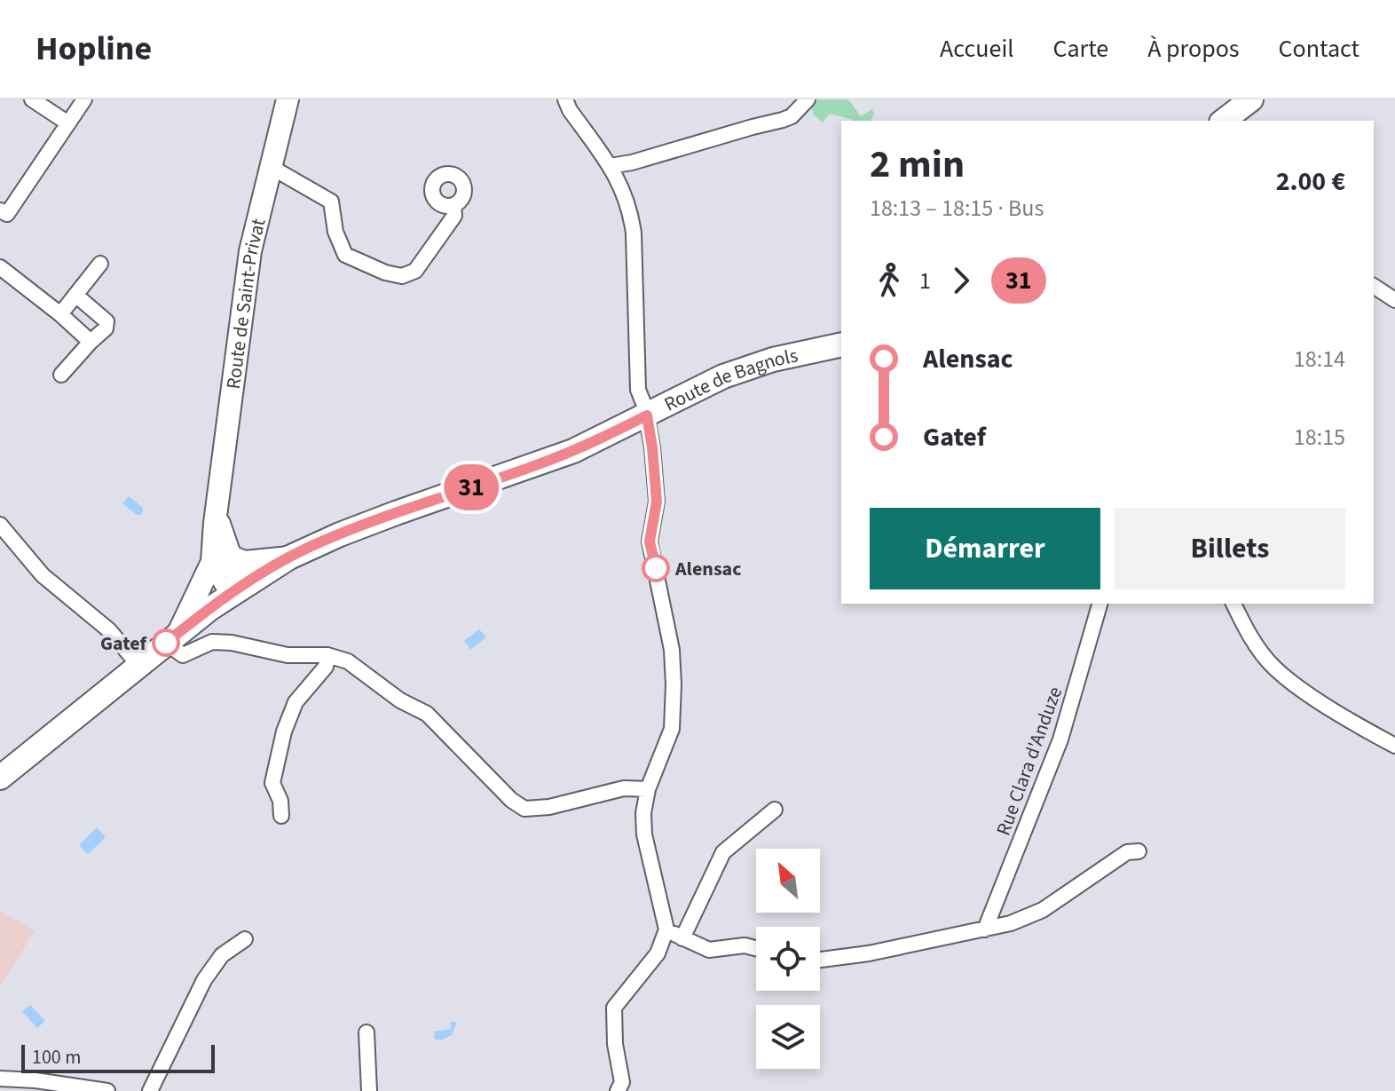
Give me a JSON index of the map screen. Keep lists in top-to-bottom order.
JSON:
{
  "streets": {
    "main road": ["Route de Bagnols"],
    "street": ["Route de Saint-Privat", "Rue Clara d'Anduze"]
  },
  "places": ["Alensac", "Gatef"],
  "lines": ["bus line 31"],
  "scale_bar": "100 m",
  "north": "top left",
  "page": {
    "header": "Hopline",
    "nav": [
      "Accueil",
      "Carte",
      "À propos",
      "Contact"
    ],
    "on_map": "31",
    "heading": ["2 min", "18:13 – 18:15 · Bus", "2.00 €"],
    "legs": ["1", "31"],
    "list": [
      {
        "name": "Alensac",
        "value": "18:14"
      },
      {
        "name": "Gatef",
        "value": "18:15"
      }
    ],
    "buttons": ["Démarrer", "Billets"],
    "scale": "100 m"
  }
}
